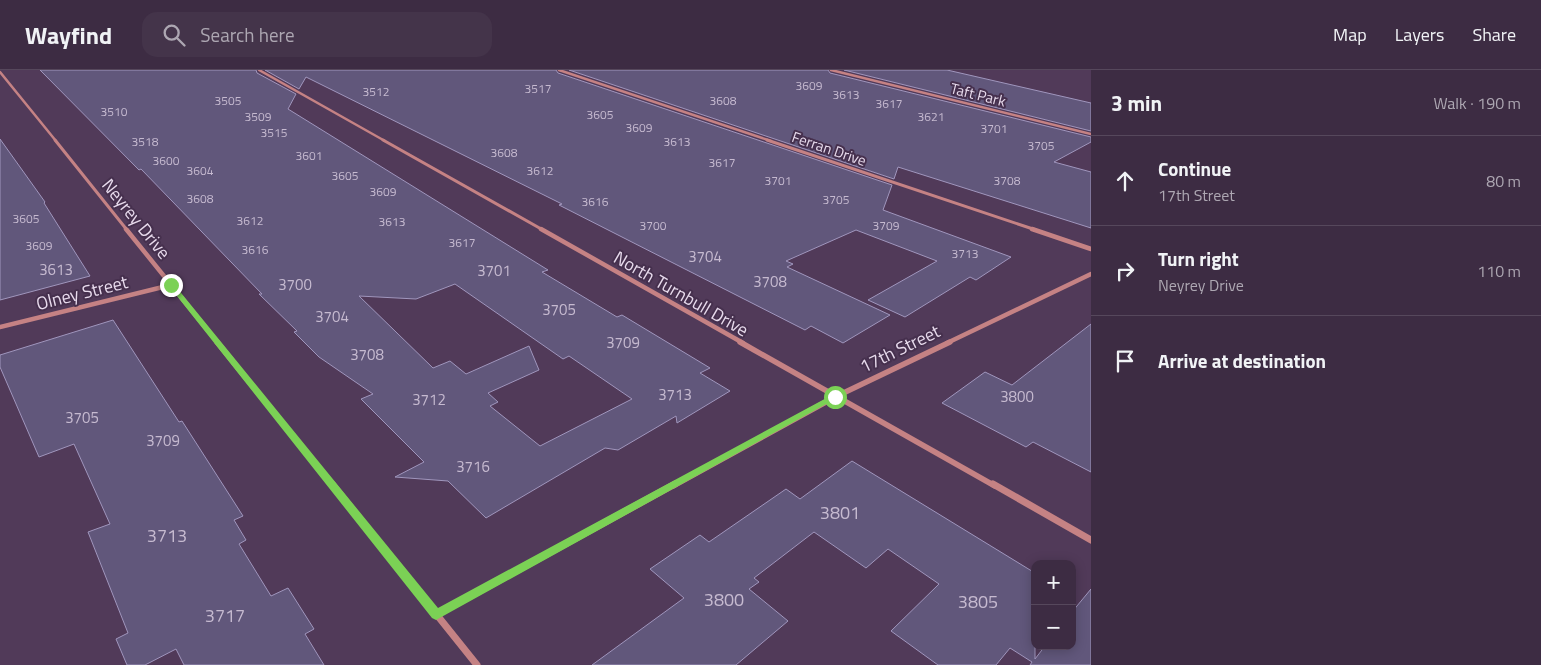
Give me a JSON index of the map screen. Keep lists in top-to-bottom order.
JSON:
{
  "streets": {
    "street": [
      "Taft Park",
      "Ferran Drive",
      "Neyrey Drive",
      "Olney Street",
      "North Turnbull Drive",
      "17th Street"
    ]
  },
  "crossings": [
    ["Neyrey Drive", "Olney Street"],
    ["Neyrey Drive", "17th Street"],
    ["North Turnbull Drive", "17th Street"]
  ],
  "house_numbers": [
    "3609",
    "3517",
    "3512",
    "3613",
    "3505",
    "3608",
    "3617",
    "3510",
    "3605",
    "3509",
    "3621",
    "3609",
    "3701",
    "3515",
    "3518",
    "3613",
    "3705",
    "3608",
    "3601",
    "3600",
    "3617",
    "3604",
    "3612",
    "3605",
    "3701",
    "3708",
    "3609",
    "3608",
    "3705",
    "3616",
    "3605",
    "3612",
    "3613",
    "3700",
    "3709",
    "3617",
    "3609",
    "3616",
    "3713",
    "3704",
    "3613",
    "3701",
    "3708",
    "3700",
    "3705",
    "3704",
    "3709",
    "3708",
    "3713",
    "3800",
    "3712",
    "3705",
    "3709",
    "3716",
    "3801",
    "3713",
    "3800",
    "3805",
    "3717"
  ],
  "page": {
    "header": "Wayfind",
    "search": "Search here",
    "nav": ["Map", "Layers", "Share"],
    "heading": ["3 min", "Walk · 190 m"],
    "list": [
      ["Continue", "17th Street", "80 m"],
      ["Turn right", "Neyrey Drive", "110 m"],
      "Arrive at destination"
    ],
    "map_buttons": ["+", "−"]
  }
}
